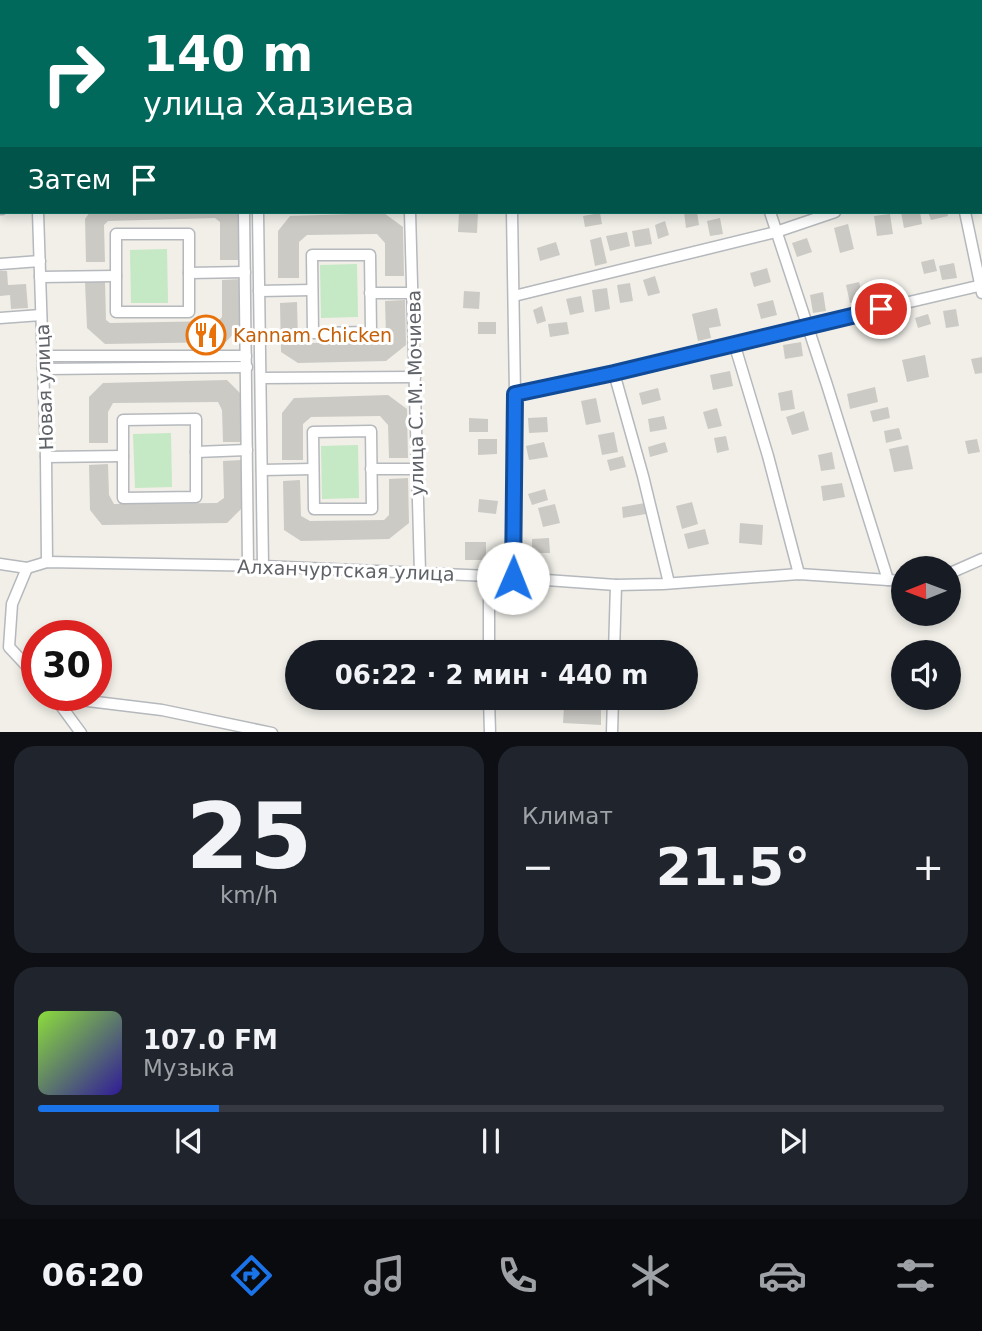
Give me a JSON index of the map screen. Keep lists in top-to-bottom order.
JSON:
{
  "streets": {
    "street": ["Новая улица", "улица С. М. Мочиева", "Алханчуртская улица"]
  },
  "crossings": [
    ["Новая улица", "Алханчуртская улица"],
    ["улица С. М. Мочиева", "Алханчуртская улица"]
  ],
  "places": {
    "restaurant": ["Kannam Chicken"]
  },
  "north": "left",
  "page": {
    "turn": ["140 m", "улица Хадзиева"],
    "then": "Затем",
    "limit": "30",
    "trip": "06:22 · 2 мин · 440 m",
    "tile": [
      ["25", "km/h"],
      "Климат"
    ],
    "heat": ["−", "21.5°", "+"],
    "song": ["107.0 FM", "Музыка"],
    "tabs": "06:20"
  }
}
